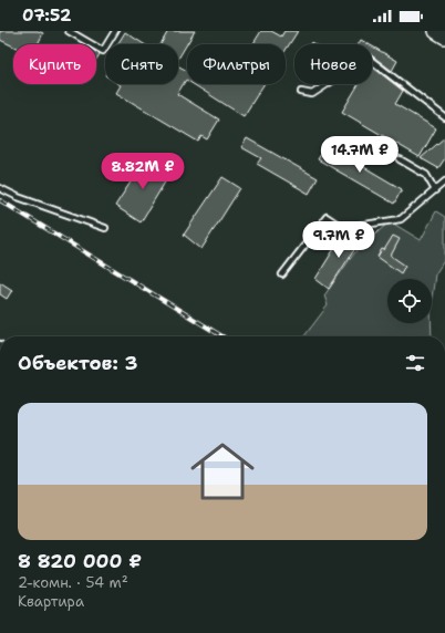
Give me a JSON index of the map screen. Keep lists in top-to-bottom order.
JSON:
{
  "page": {
    "status": "07:52",
    "chip": [
      "Купить",
      "Снять",
      "Фильтры",
      "Новое"
    ],
    "price": ["14.7M ₽", "8.82M ₽", "9.7M ₽"],
    "heading": "Объектов: 3",
    "list": [
      {
        "name": "8 820 000 ₽",
        "note": "2-комн. · 54 m² · Квартира"
      }
    ]
  }
}
